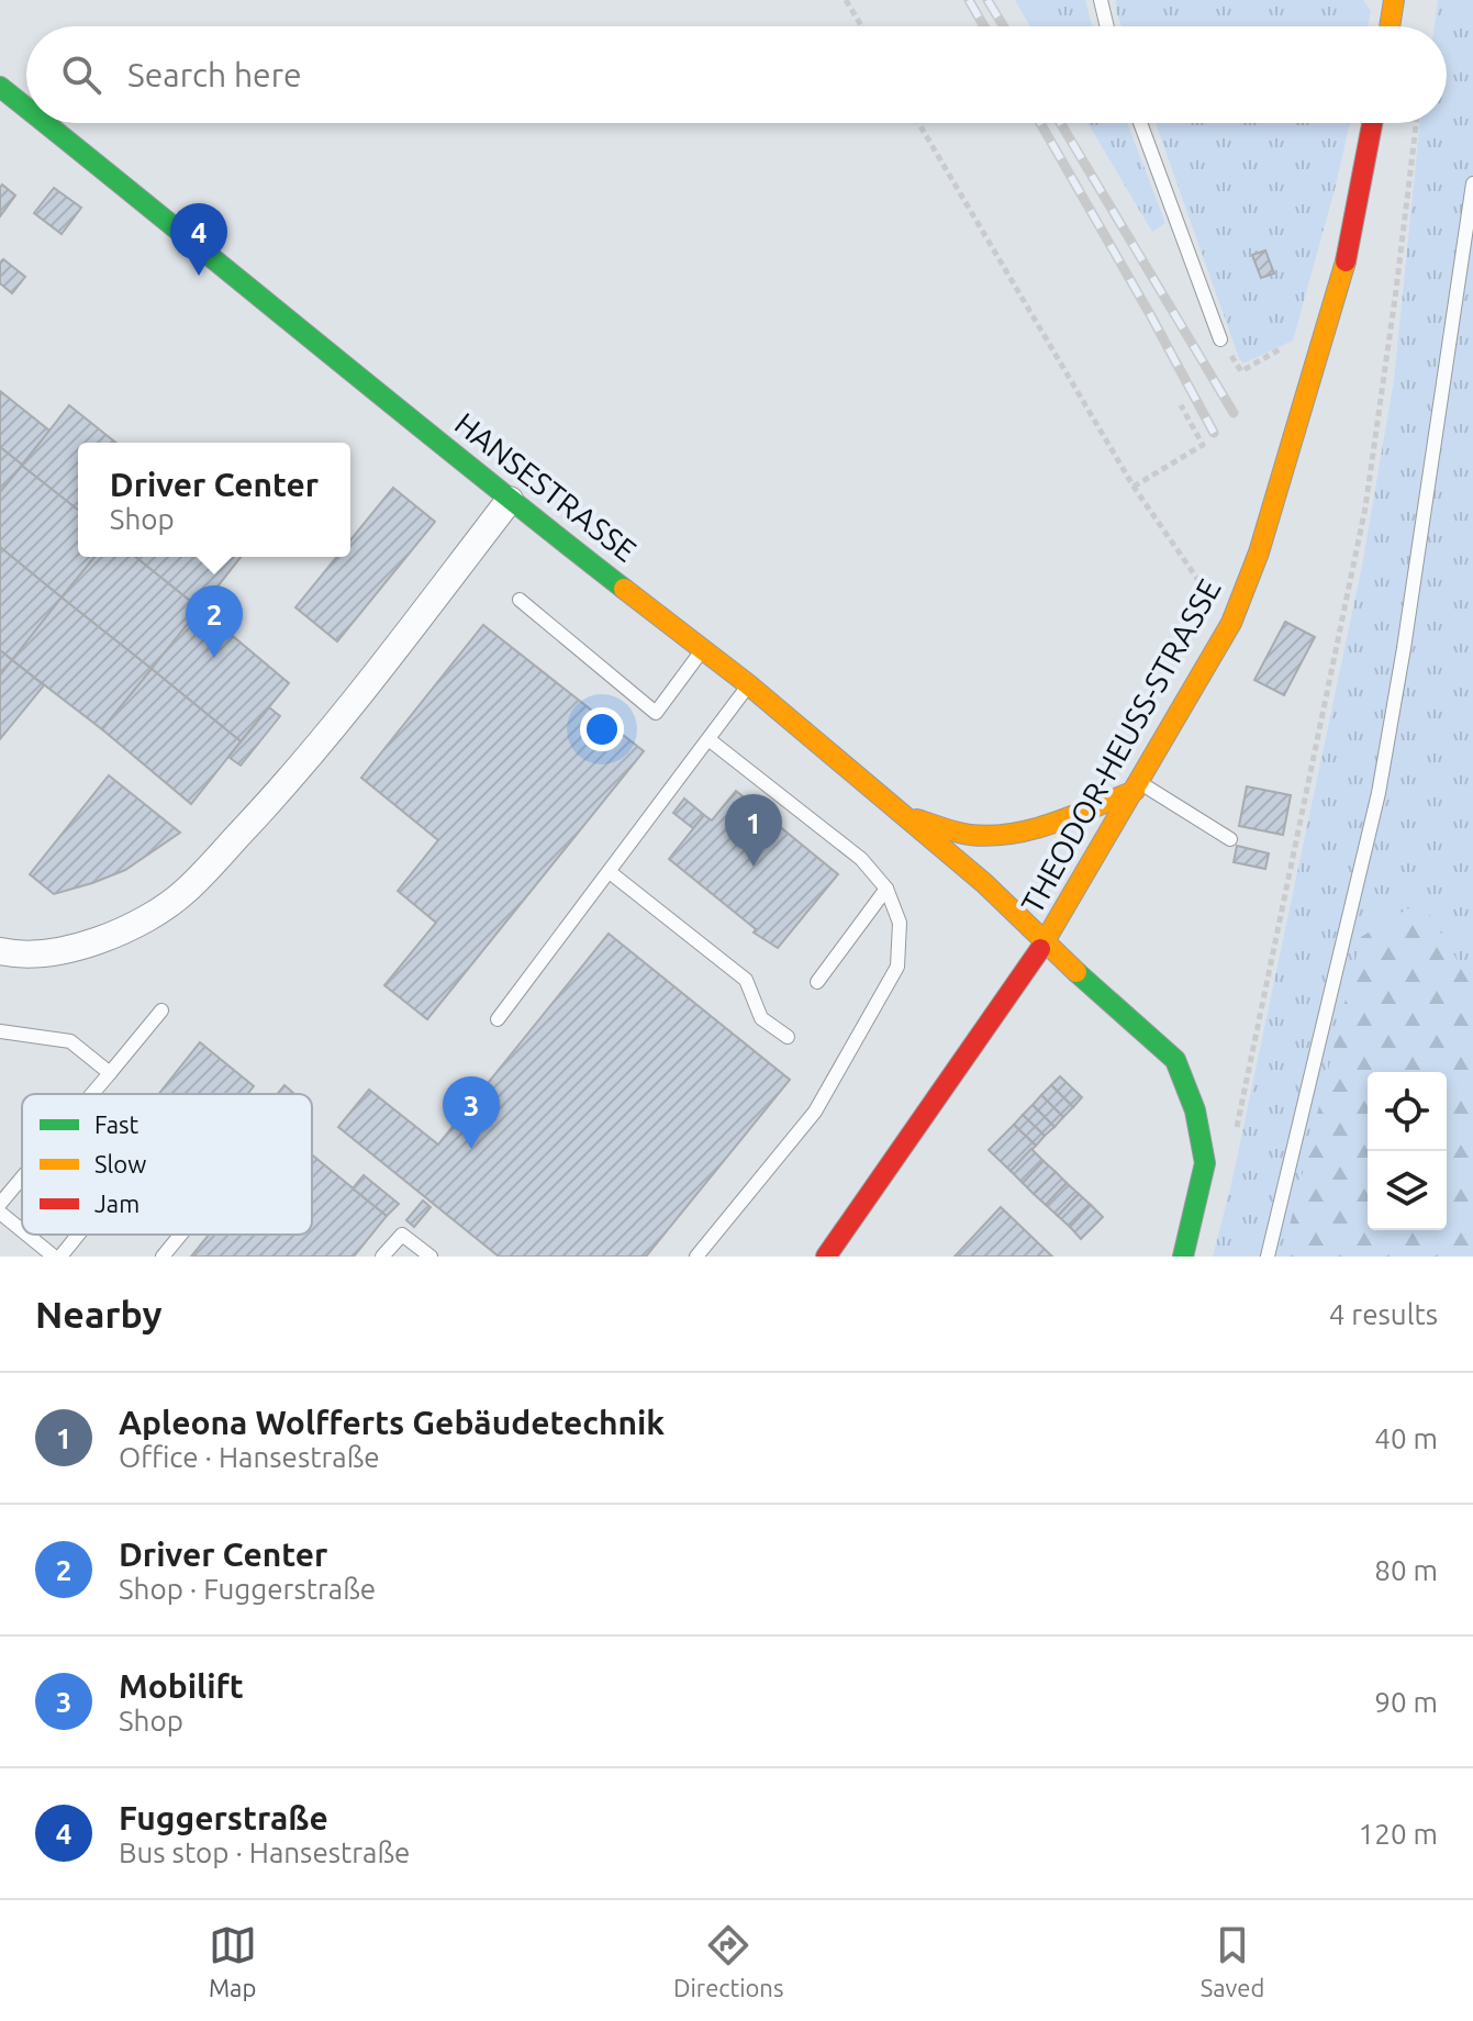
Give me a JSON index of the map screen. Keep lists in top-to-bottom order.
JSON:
{
  "streets": {
    "street": ["HANSESTRASSE", "THEODOR-HEUSS-STRASSE"]
  },
  "crossings": [
    ["HANSESTRASSE", "THEODOR-HEUSS-STRASSE"]
  ],
  "legend": ["Fast", "Slow", "Jam"],
  "page": {
    "search": "Search here",
    "pins": [
      "4",
      "2",
      "1",
      "3"
    ],
    "popup": ["Driver Center", "Shop"],
    "heading": ["Nearby", "4 results"],
    "list": [
      {
        "mark": "1",
        "name": "Apleona Wolfferts Gebäudetechnik",
        "note": "Office · Hansestraße",
        "value": "40 m"
      },
      {
        "mark": "2",
        "name": "Driver Center",
        "note": "Shop · Fuggerstraße",
        "value": "80 m"
      },
      {
        "mark": "3",
        "name": "Mobilift",
        "note": "Shop",
        "value": "90 m"
      },
      {
        "mark": "4",
        "name": "Fuggerstraße",
        "note": "Bus stop · Hansestraße",
        "value": "120 m"
      }
    ],
    "nav": ["Map", "Directions", "Saved"]
  }
}
